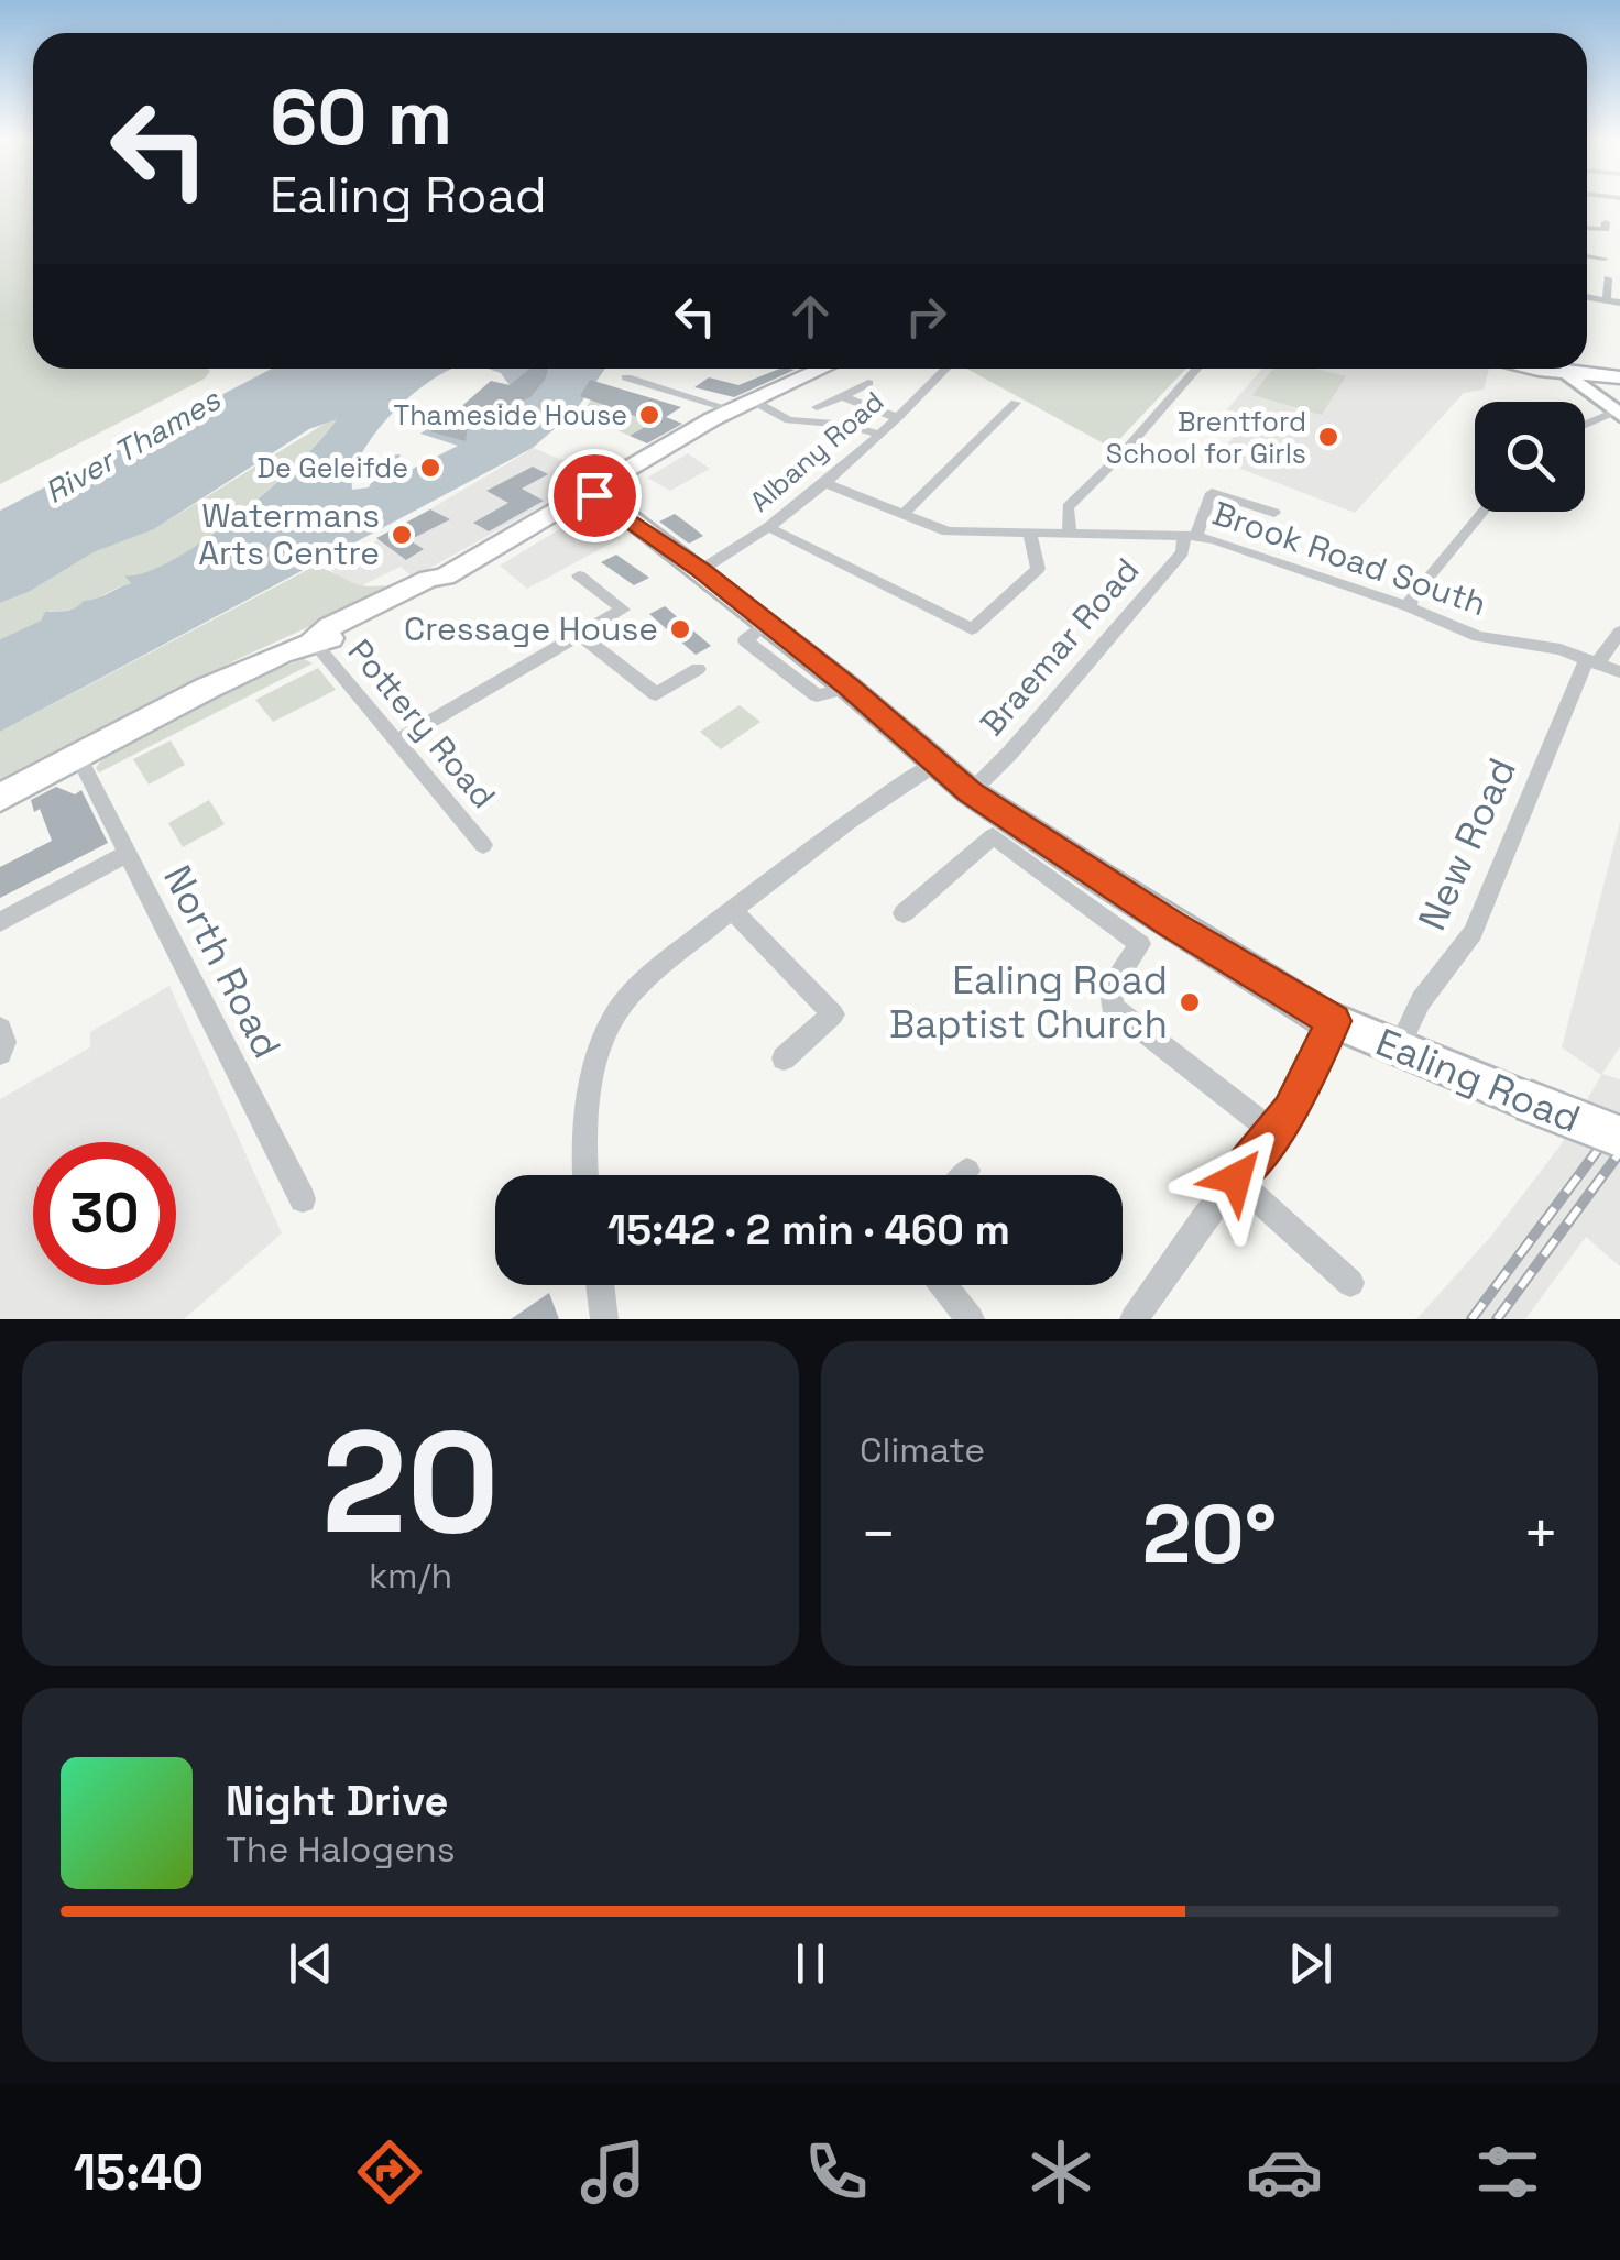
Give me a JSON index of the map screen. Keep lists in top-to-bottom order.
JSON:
{
  "streets": {
    "main road": ["Ealing Road"],
    "street": [
      "Albany Road",
      "Brook Road South",
      "Braemar Road",
      "Pottery Road",
      "New Road",
      "North Road"
    ]
  },
  "crossings": [
    ["Albany Road", "Brook Road South"],
    ["Albany Road", "Ealing Road"],
    ["Brook Road South", "Braemar Road"],
    ["Brook Road South", "New Road"],
    ["Braemar Road", "Ealing Road"],
    ["New Road", "Ealing Road"]
  ],
  "water": ["River Thames"],
  "places": [
    "Thameside House",
    "Brentford School for Girls",
    "De Geleifde",
    "Watermans Arts Centre",
    "Cressage House",
    "Ealing Road Baptist Church"
  ],
  "page": {
    "turn": ["60 m", "Ealing Road"],
    "limit": "30",
    "trip": "15:42 · 2 min · 460 m",
    "tile": [
      ["20", "km/h"],
      "Climate"
    ],
    "heat": ["−", "20°", "+"],
    "song": ["Night Drive", "The Halogens"],
    "tabs": "15:40"
  }
}
